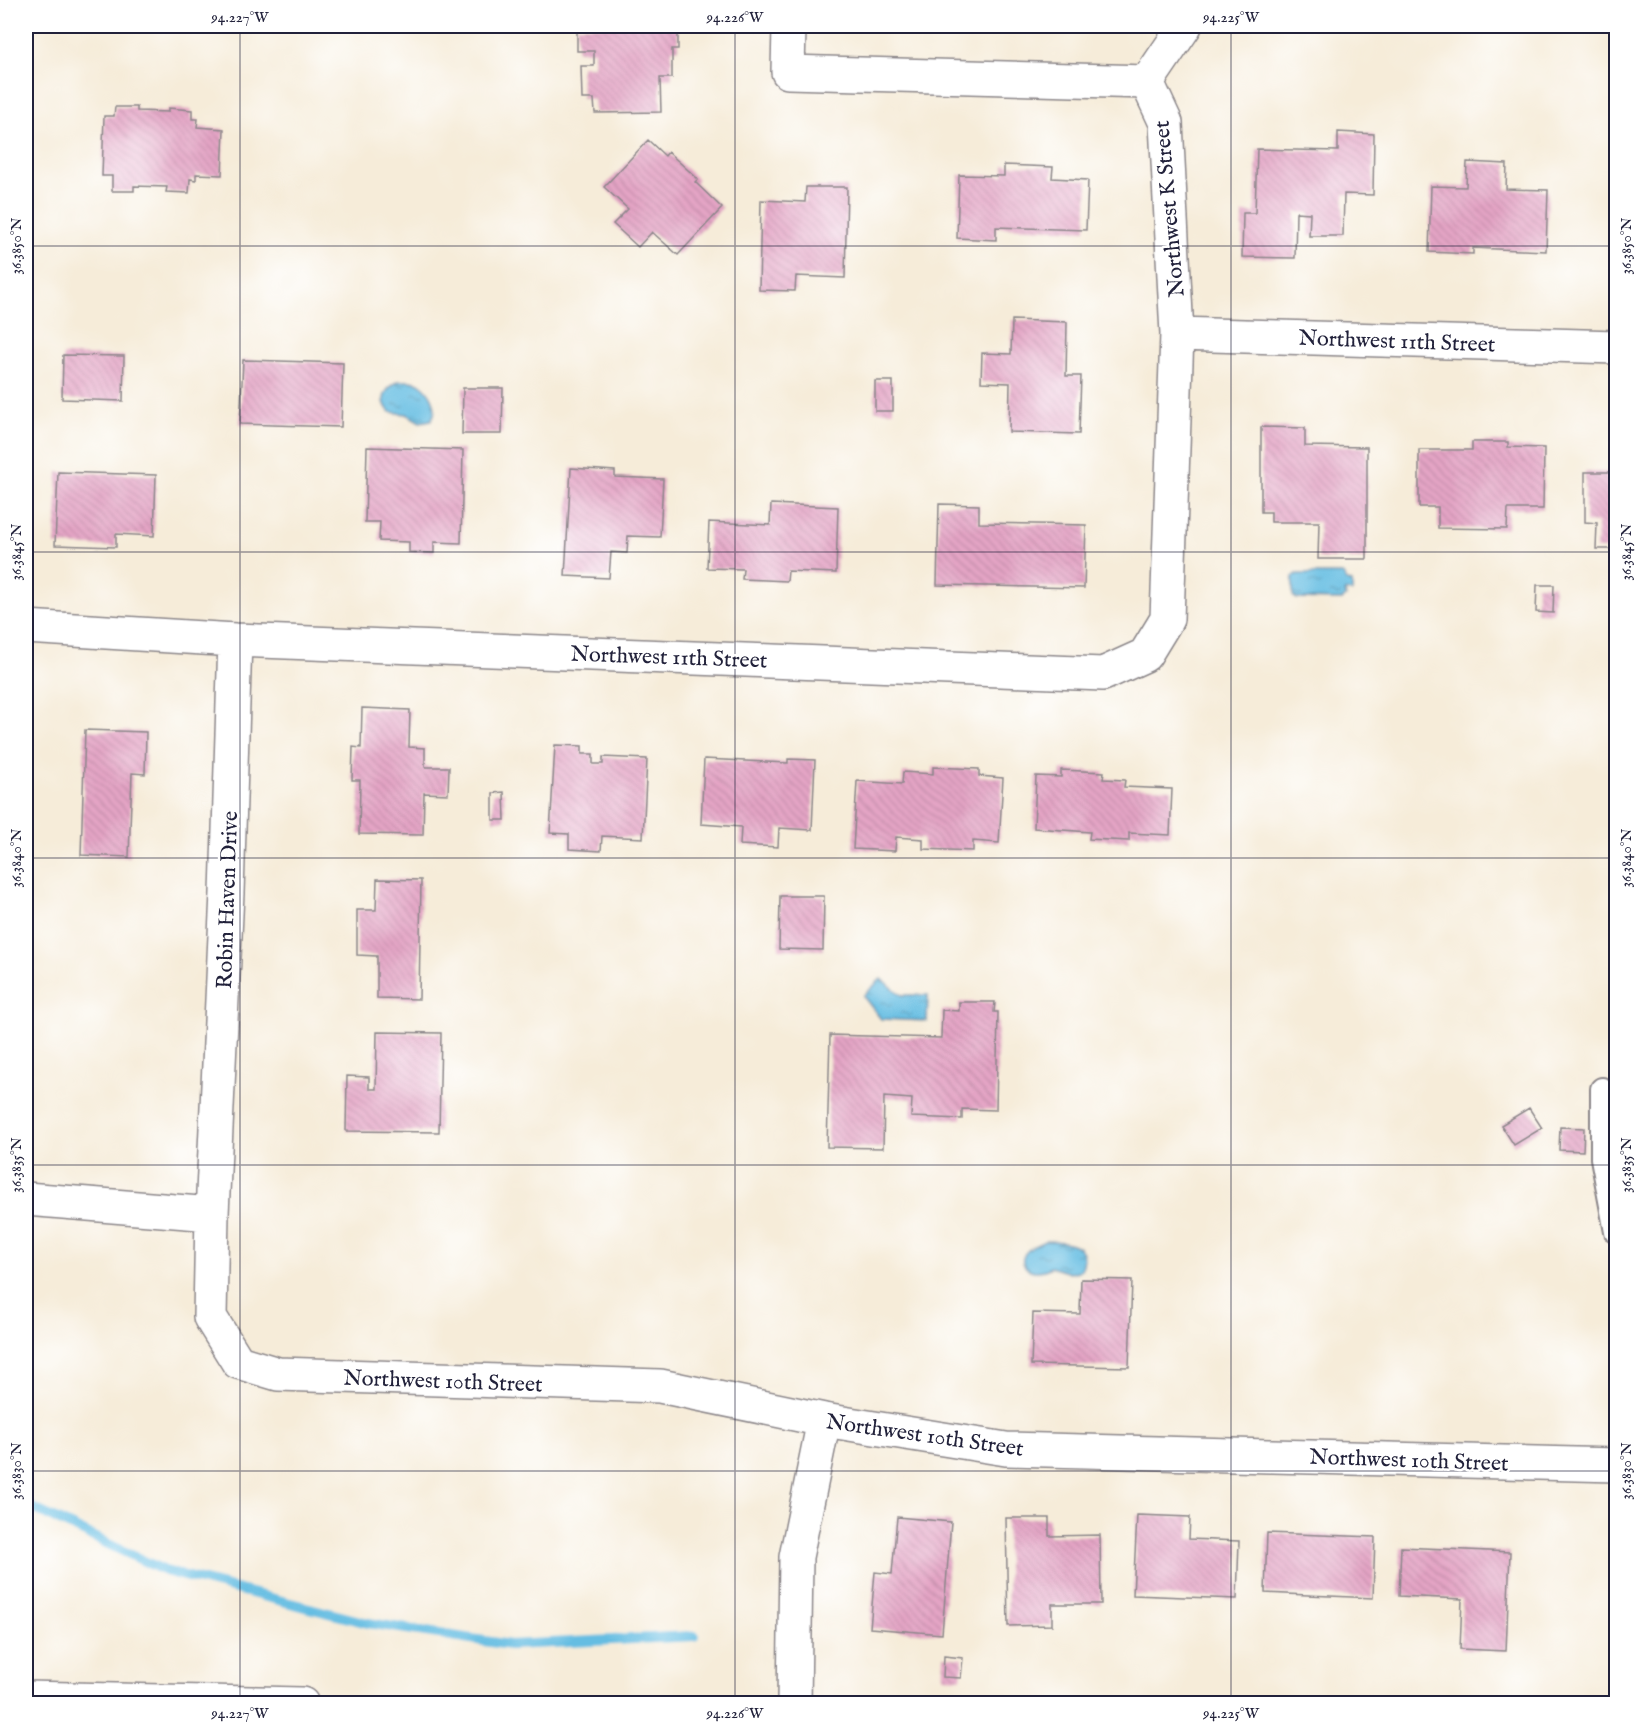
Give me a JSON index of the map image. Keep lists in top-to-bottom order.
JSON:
{
  "streets": {
    "street": [
      "Northwest K Street",
      "Northwest 11th Street",
      "Robin Haven Drive",
      "Northwest 10th Street"
    ]
  },
  "crossings": [
    ["Northwest K Street", "Northwest 11th Street"],
    ["Northwest 11th Street", "Robin Haven Drive"],
    ["Robin Haven Drive", "Northwest 10th Street"]
  ],
  "coordinates": [
    "94.227°W",
    "94.226°W",
    "94.225°W",
    "36.3850°N",
    "36.3845°N",
    "36.3840°N",
    "36.3835°N",
    "36.3830°N"
  ]
}
